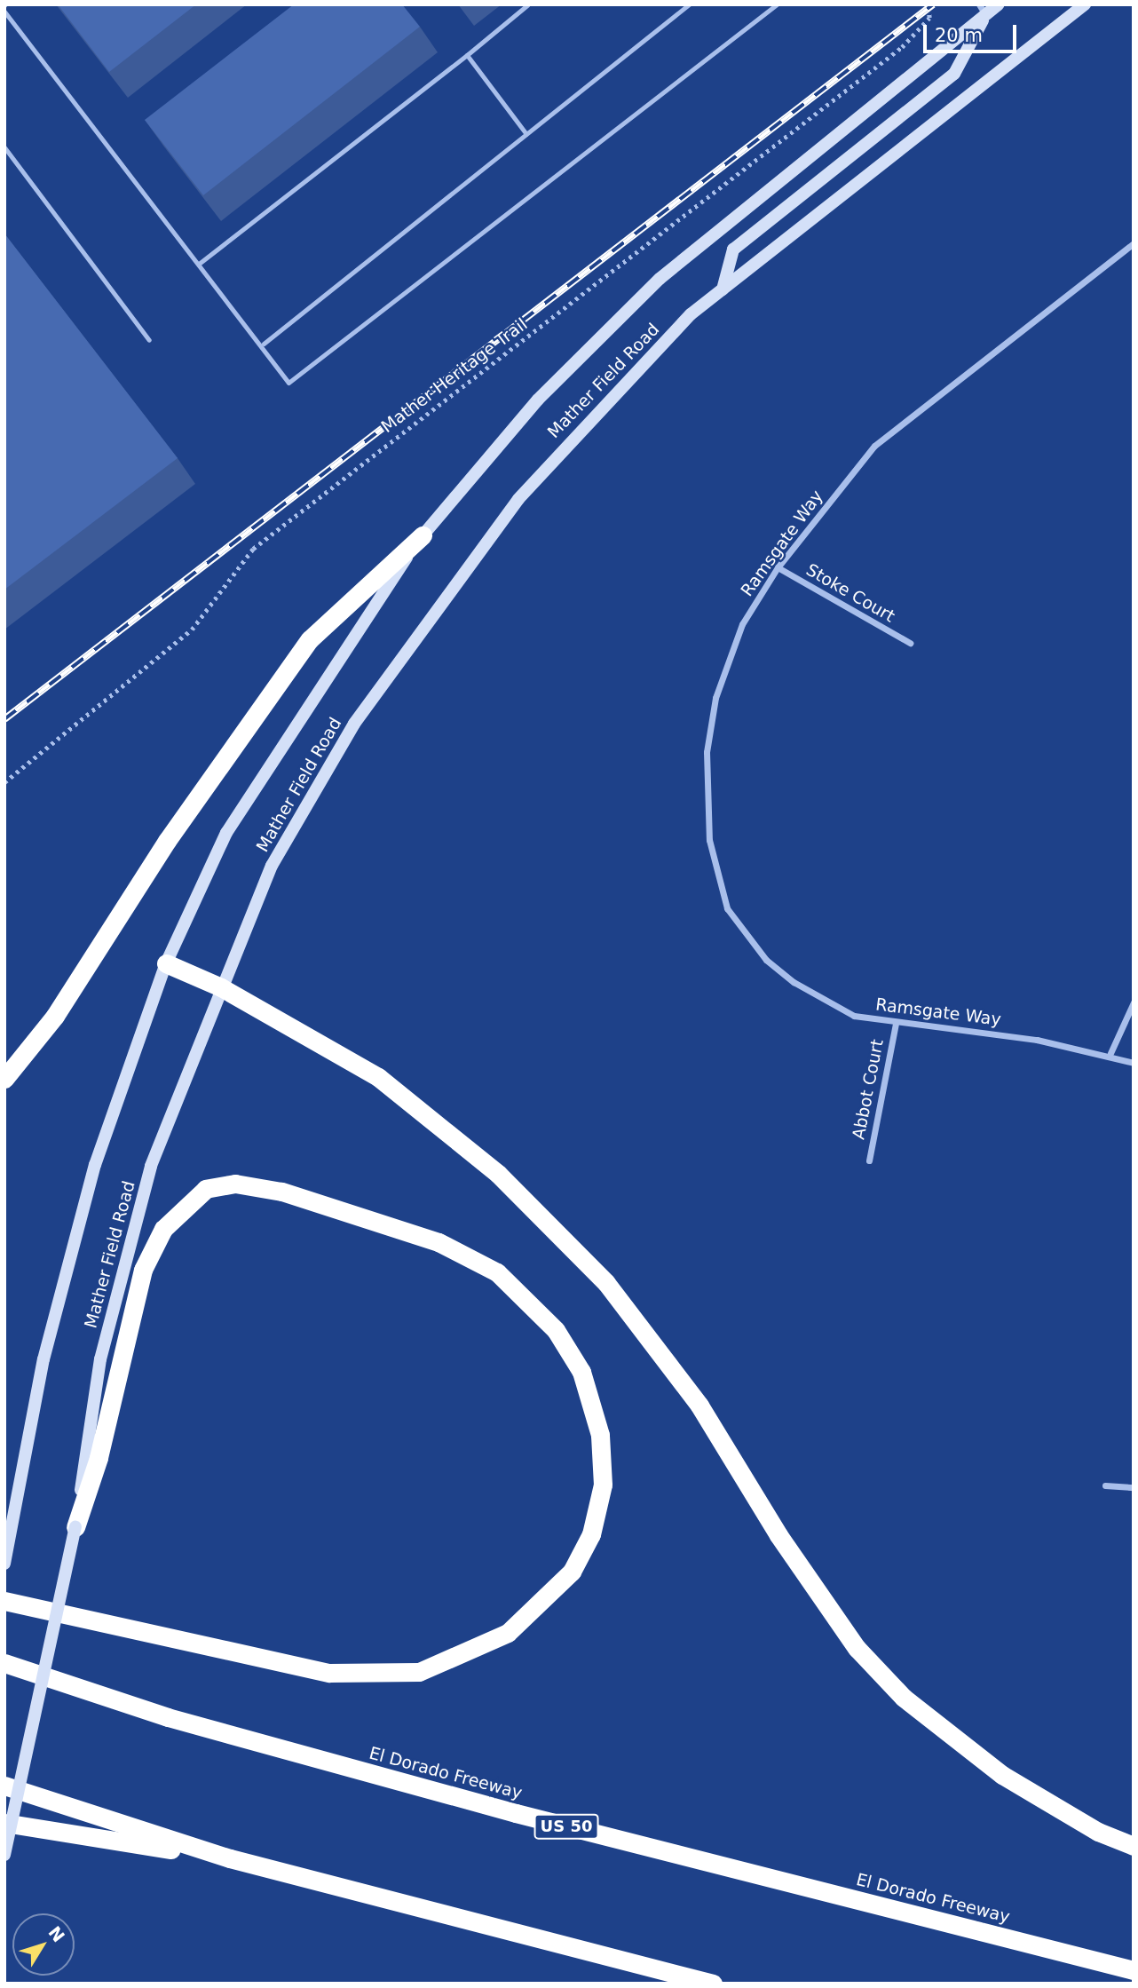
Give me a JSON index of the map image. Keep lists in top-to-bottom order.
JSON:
{
  "streets": {
    "highway": ["El Dorado Freeway", "US 50"],
    "main road": ["Mather Field Road"],
    "street": ["Ramsgate Way", "Stoke Court", "Abbot Court"],
    "path": ["Mather Heritage Trail"]
  },
  "crossings": [
    ["Ramsgate Way", "Stoke Court"],
    ["Ramsgate Way", "Abbot Court"]
  ],
  "scale_bar": "20 m",
  "north": "top right"
}
